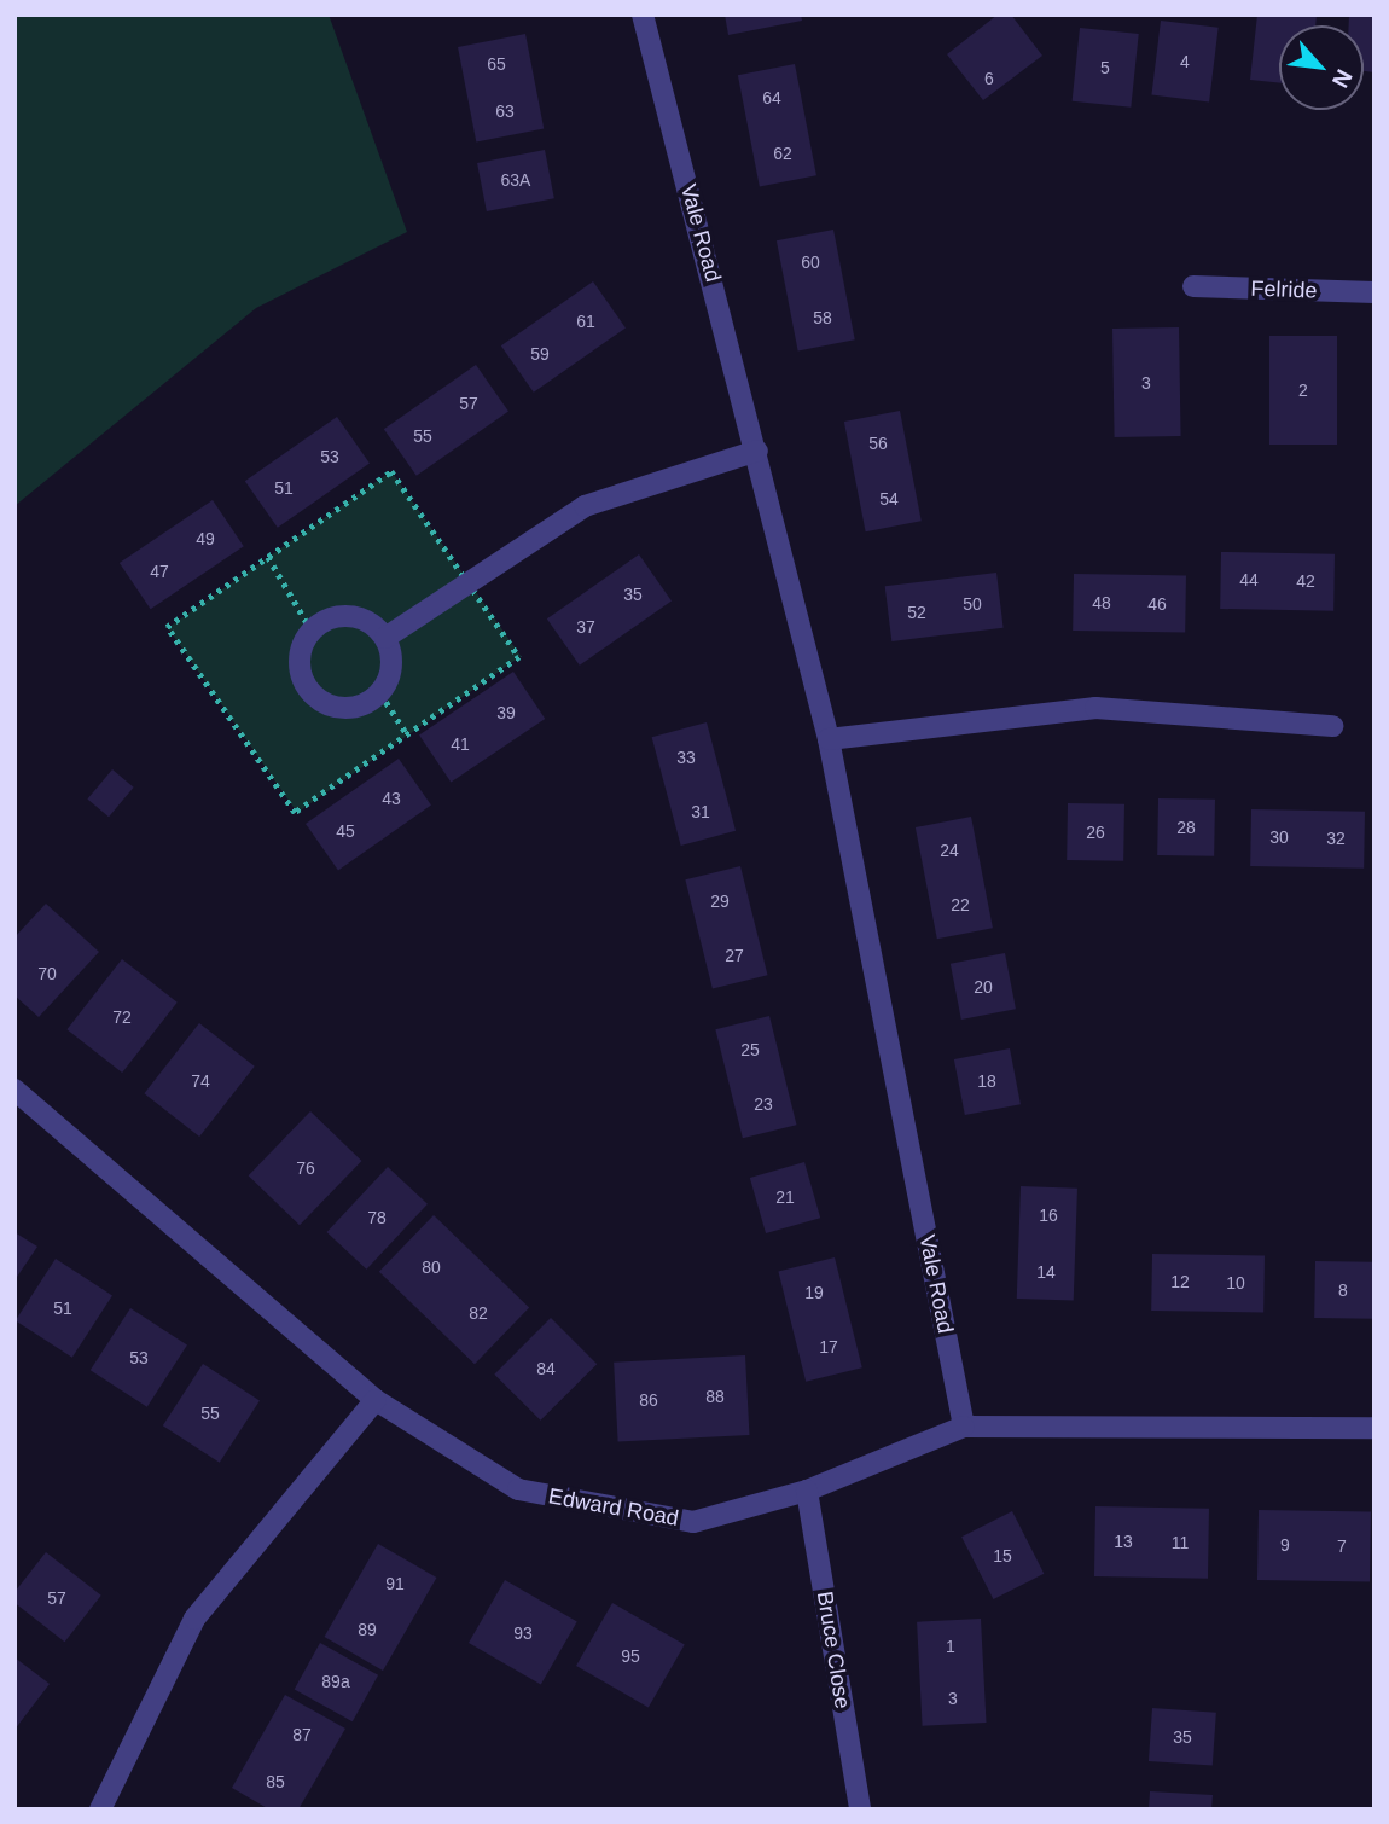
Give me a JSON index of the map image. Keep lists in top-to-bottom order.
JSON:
{
  "streets": {
    "street": [
      "Vale Road",
      "Felride",
      "Edward Road",
      "Bruce Close"
    ]
  },
  "crossings": [
    ["Vale Road", "Edward Road"],
    ["Edward Road", "Bruce Close"]
  ],
  "house_numbers": [
    "4",
    "65",
    "5",
    "6",
    "64",
    "63",
    "62",
    "63A",
    "60",
    "58",
    "61",
    "59",
    "3",
    "2",
    "57",
    "55",
    "56",
    "53",
    "51",
    "54",
    "49",
    "47",
    "44",
    "42",
    "35",
    "48",
    "50",
    "46",
    "52",
    "37",
    "39",
    "41",
    "33",
    "43",
    "31",
    "28",
    "45",
    "26",
    "30",
    "32",
    "24",
    "29",
    "22",
    "27",
    "70",
    "20",
    "72",
    "25",
    "74",
    "18",
    "23",
    "76",
    "21",
    "16",
    "78",
    "80",
    "14",
    "12",
    "10",
    "8",
    "19",
    "51",
    "82",
    "17",
    "53",
    "84",
    "88",
    "86",
    "55",
    "13",
    "11",
    "9",
    "7",
    "15",
    "91",
    "57",
    "89",
    "93",
    "1",
    "95",
    "89a",
    "3",
    "87",
    "35",
    "85"
  ],
  "north": "bottom right"
}
